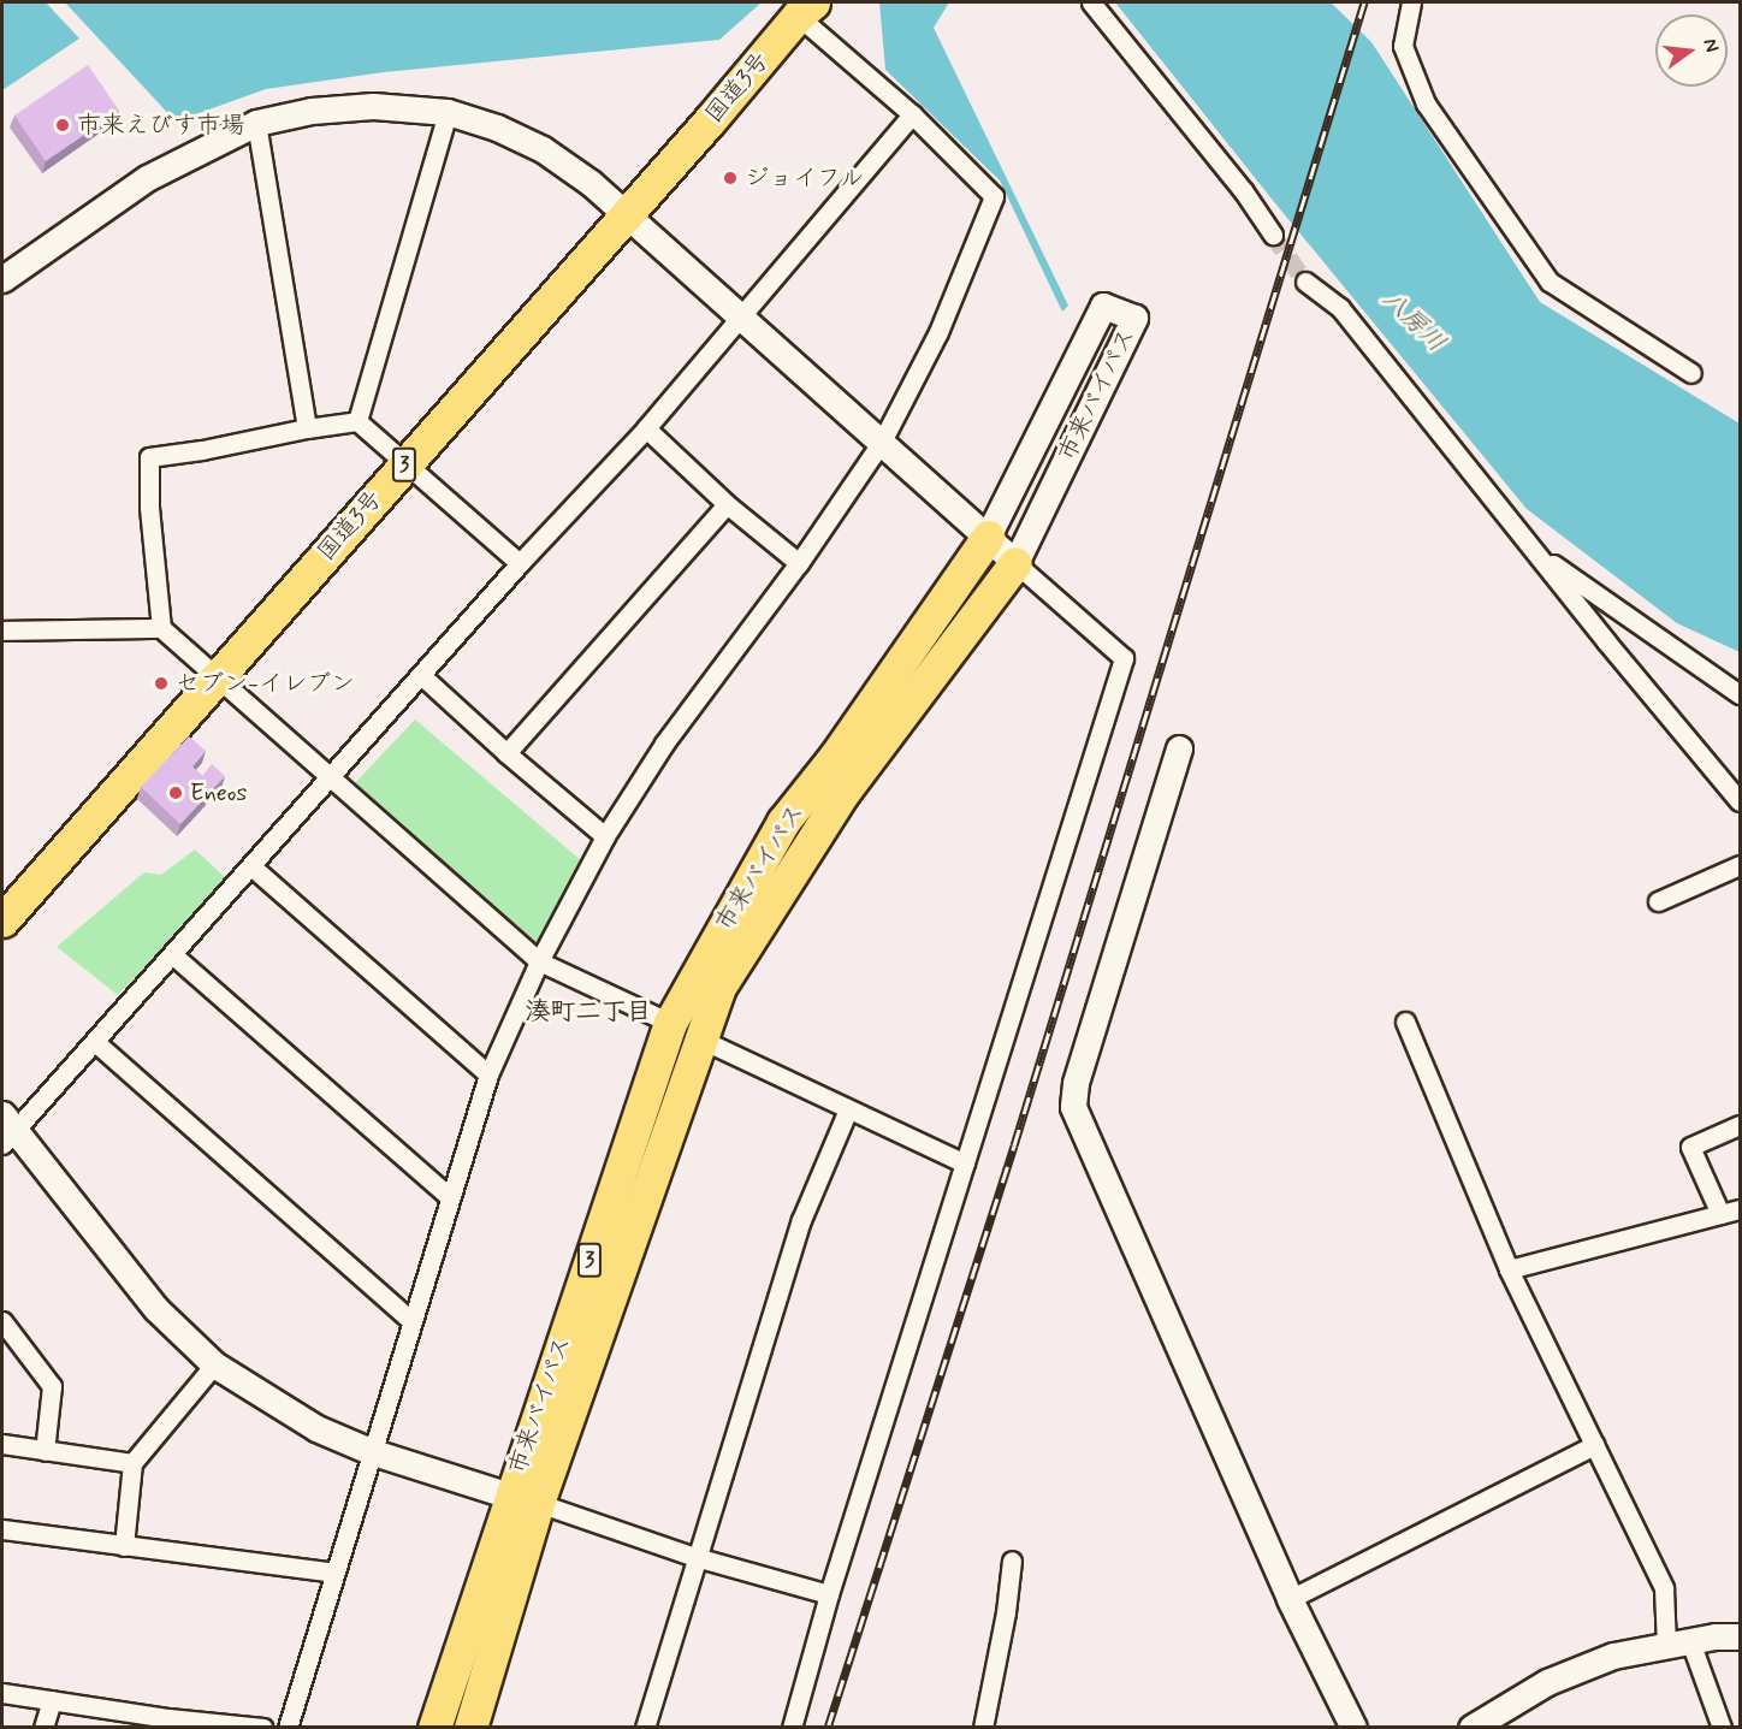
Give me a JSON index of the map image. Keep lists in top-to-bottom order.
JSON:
{
  "streets": {
    "highway": ["国道3号", "市来バイパス", "3"]
  },
  "districts": ["湊町二丁目"],
  "water": ["八房川"],
  "places": [
    "市来えびす市場",
    "ジョイフル",
    "セブン-イレブン",
    "Eneos"
  ],
  "north": "right"
}
